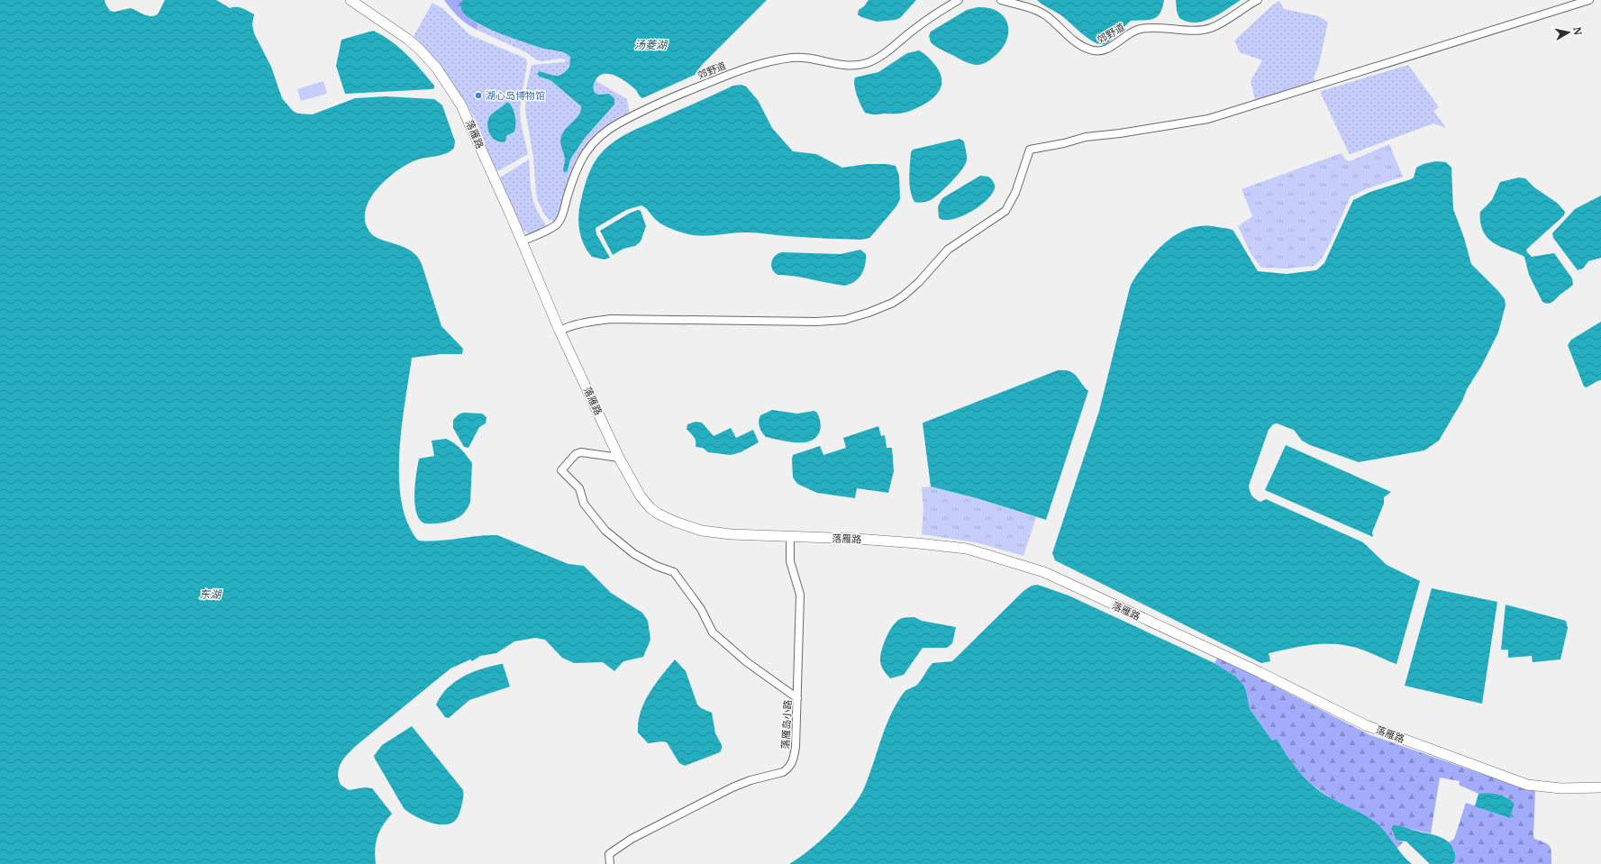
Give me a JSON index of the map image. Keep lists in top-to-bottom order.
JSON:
{
  "streets": {
    "street": ["郊野道", "落雁路", "落雁岛小路"]
  },
  "crossings": [
    ["郊野道", "落雁路"],
    ["落雁路", "落雁岛小路"]
  ],
  "water": ["汤菱湖", "东湖"],
  "places": ["湖心岛博物馆"],
  "north": "right"
}
